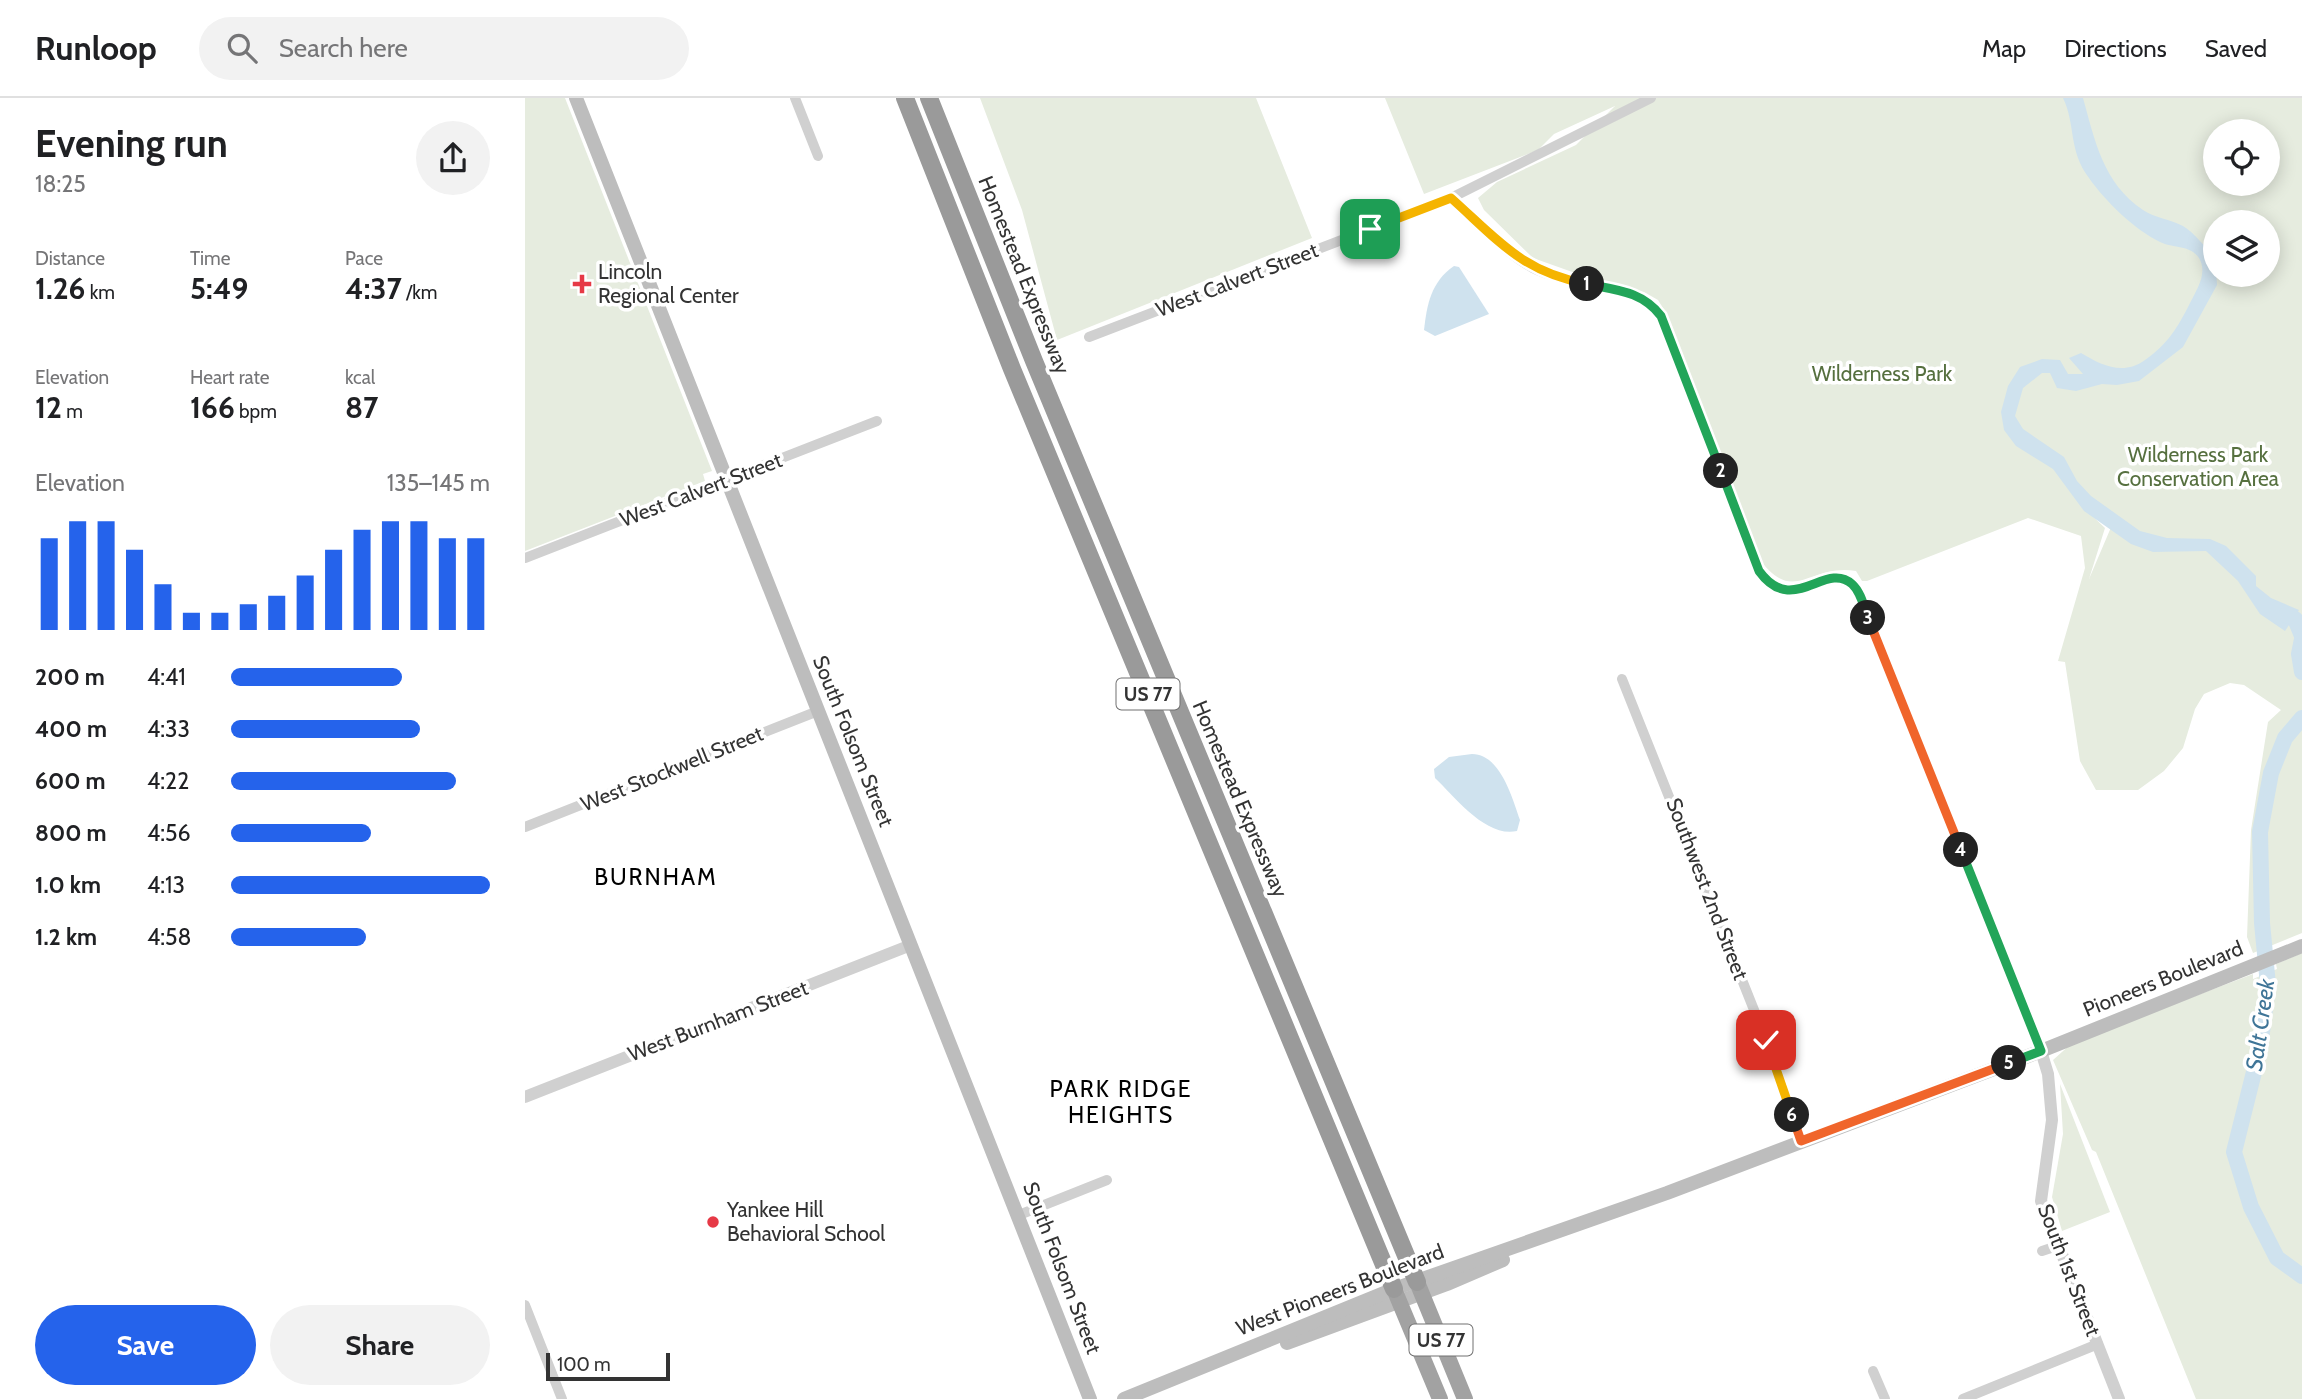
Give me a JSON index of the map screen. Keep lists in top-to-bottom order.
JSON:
{
  "streets": {
    "highway": ["Homestead Expressway", "US 77"],
    "main road": ["South Folsom Street", "Pioneers Boulevard", "West Pioneers Boulevard"],
    "street": [
      "West Calvert Street",
      "West Stockwell Street",
      "Southwest 2nd Street",
      "West Burnham Street",
      "South 1st Street"
    ]
  },
  "crossings": [
    ["Homestead Expressway", "West Pioneers Boulevard"],
    ["West Calvert Street", "South Folsom Street"],
    ["West Calvert Street", "South 1st Street"],
    ["US 77", "West Pioneers Boulevard"],
    ["South Folsom Street", "West Stockwell Street"],
    ["South Folsom Street", "West Burnham Street"],
    ["Southwest 2nd Street", "West Pioneers Boulevard"],
    ["Pioneers Boulevard", "South 1st Street"],
    ["Pioneers Boulevard", "West Pioneers Boulevard"],
    ["South 1st Street", "West Pioneers Boulevard"]
  ],
  "districts": ["BURNHAM", "PARK RIDGE HEIGHTS"],
  "water": ["Salt Creek"],
  "parks": ["Wilderness Park", "Wilderness Park Conservation Area"],
  "places": {
    "health": ["Lincoln Regional Center"],
    "other": ["Yankee Hill Behavioral School"]
  },
  "scale_bar": "100 m",
  "page": {
    "header": "Runloop",
    "search": "Search here",
    "nav": ["Map", "Directions", "Saved"],
    "heading": ["Evening run", "18:25"],
    "stats": [
      ["Distance", "1.26 km"],
      ["Time", "5:49"],
      ["Pace", "4:37 /km"],
      ["Elevation", "12 m"],
      ["Heart rate", "166 bpm"],
      ["kcal", "87"]
    ],
    "pins": [
      "1",
      "2",
      "3",
      "4",
      "5",
      "6"
    ],
    "chart": ["Elevation", "135–145 m"],
    "list": [
      {
        "name": "200 m",
        "note": "4:41"
      },
      {
        "name": "400 m",
        "note": "4:33"
      },
      {
        "name": "600 m",
        "note": "4:22"
      },
      {
        "name": "800 m",
        "note": "4:56"
      },
      {
        "name": "1.0 km",
        "note": "4:13"
      },
      {
        "name": "1.2 km",
        "note": "4:58"
      }
    ],
    "buttons": ["Save", "Share"],
    "scale": "100 m"
  }
}
